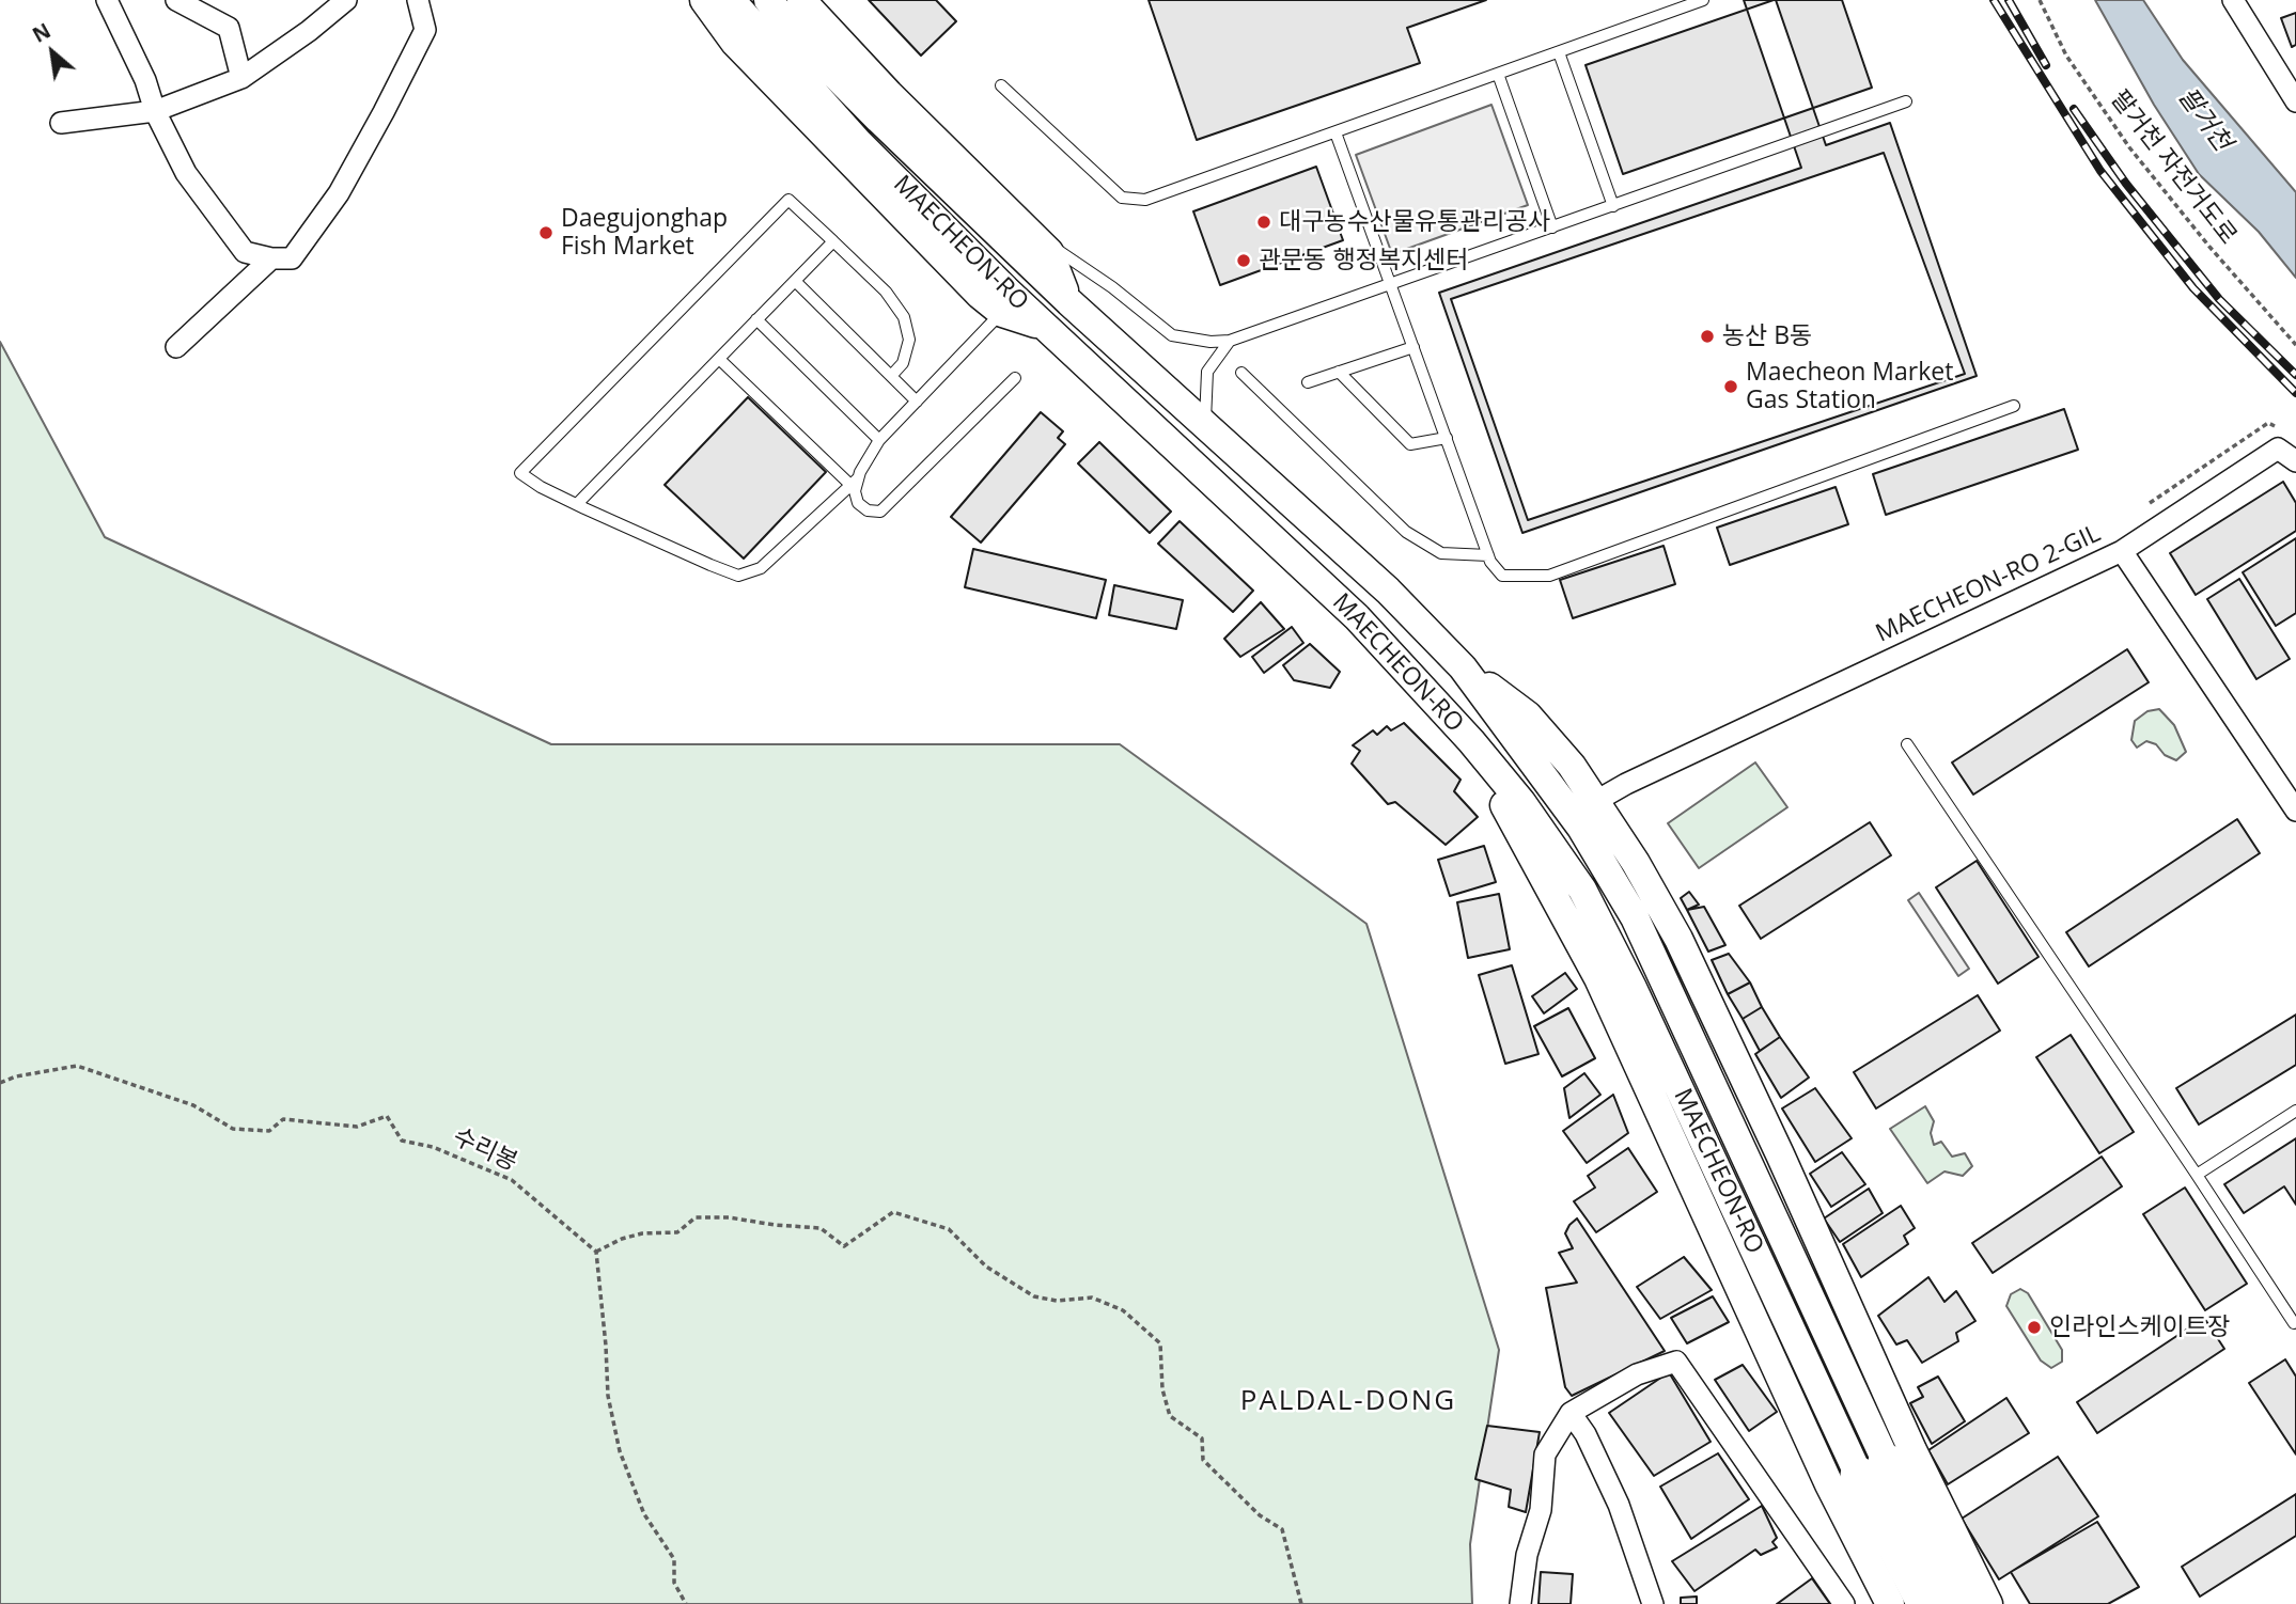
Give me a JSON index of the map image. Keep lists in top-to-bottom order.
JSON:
{
  "streets": {
    "main road": ["MAECHEON-RO"],
    "street": ["MAECHEON-RO 2-GIL"],
    "path": ["팔거천 자전거도로", "수리봉"]
  },
  "districts": ["PALDAL-DONG"],
  "water": ["팔거천"],
  "places": [
    "대구농수산물유통관리공사",
    "Daegujonghap Fish Market",
    "관문동 행정복지센터",
    "농산 B동",
    "Maecheon Market Gas Station",
    "인라인스케이트장"
  ],
  "north": "top left"
}
